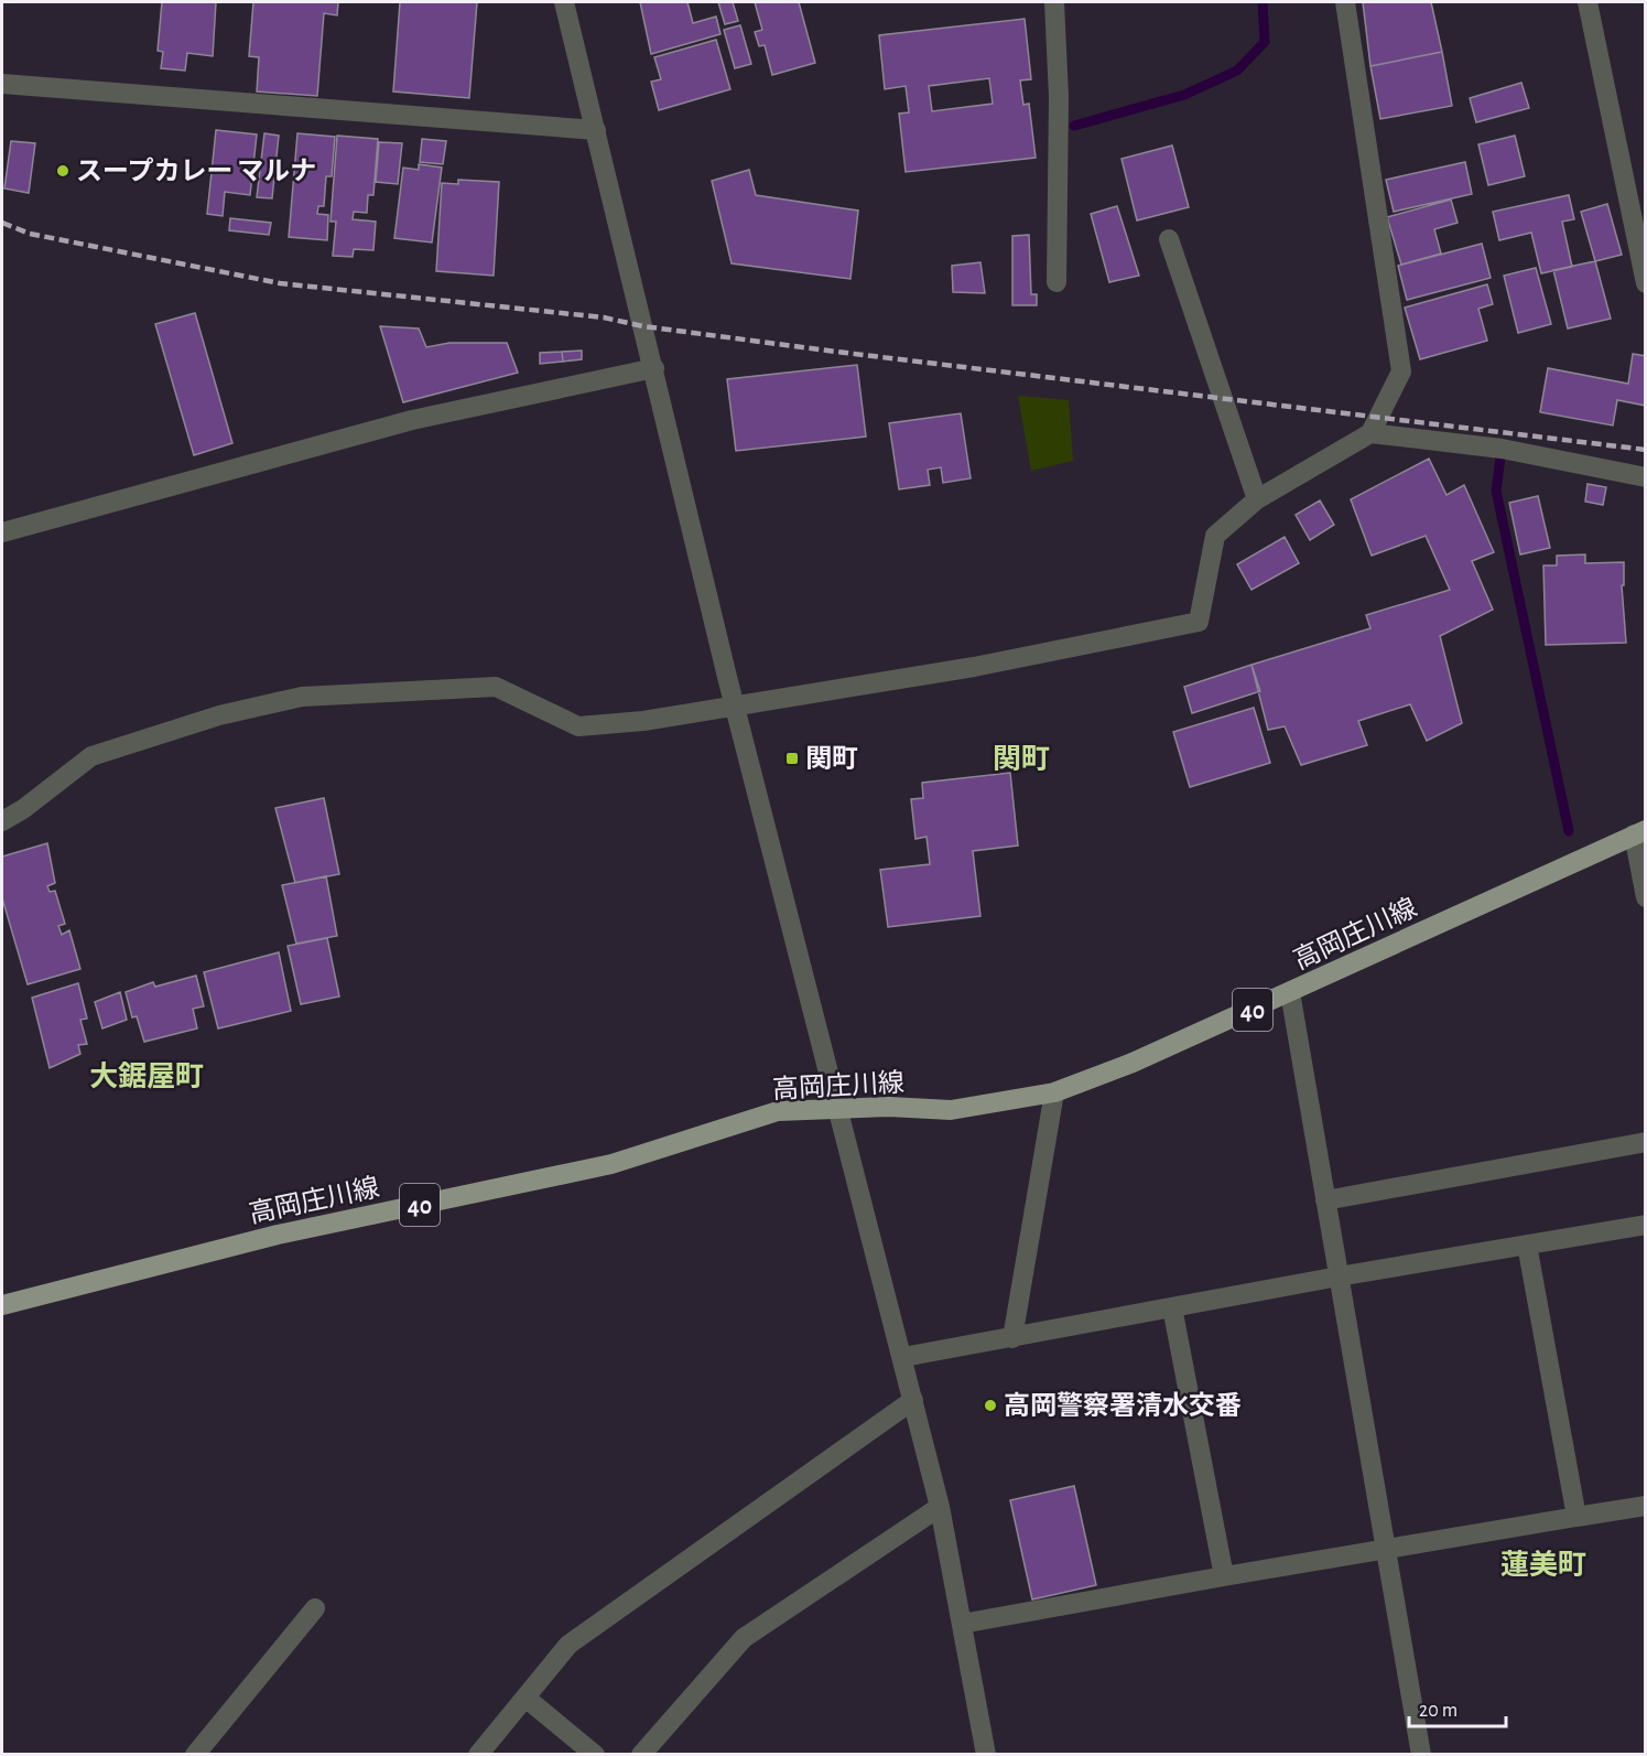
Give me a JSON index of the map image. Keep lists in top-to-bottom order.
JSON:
{
  "streets": {
    "main road": ["高岡庄川線", "40"]
  },
  "districts": ["関町", "大鋸屋町", "蓮美町"],
  "places": {
    "other": ["スープカレー マルナ", "高岡警察署清水交番"],
    "transit": ["関町"]
  },
  "scale_bar": "20 m"
}
